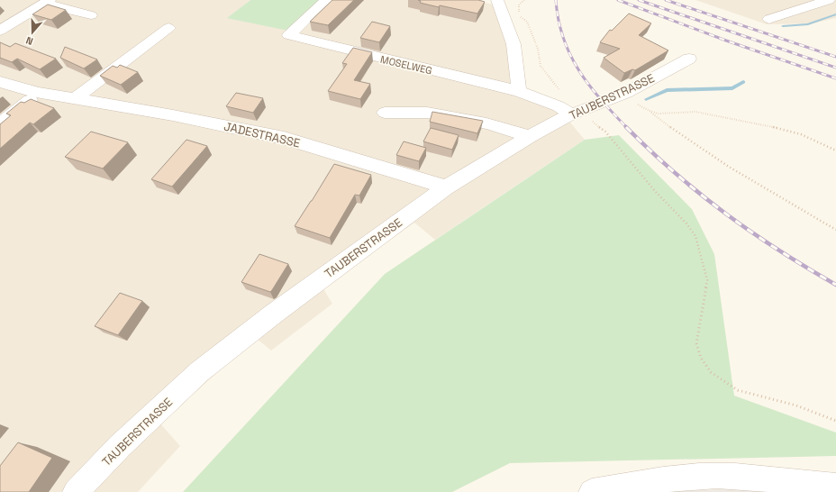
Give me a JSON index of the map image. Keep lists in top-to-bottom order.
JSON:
{
  "streets": {
    "street": ["MOSELWEG", "TAUBERSTRASSE", "JADESTRASSE"]
  },
  "crossings": [
    ["MOSELWEG", "TAUBERSTRASSE"],
    ["TAUBERSTRASSE", "JADESTRASSE"]
  ],
  "north": "bottom"
}
